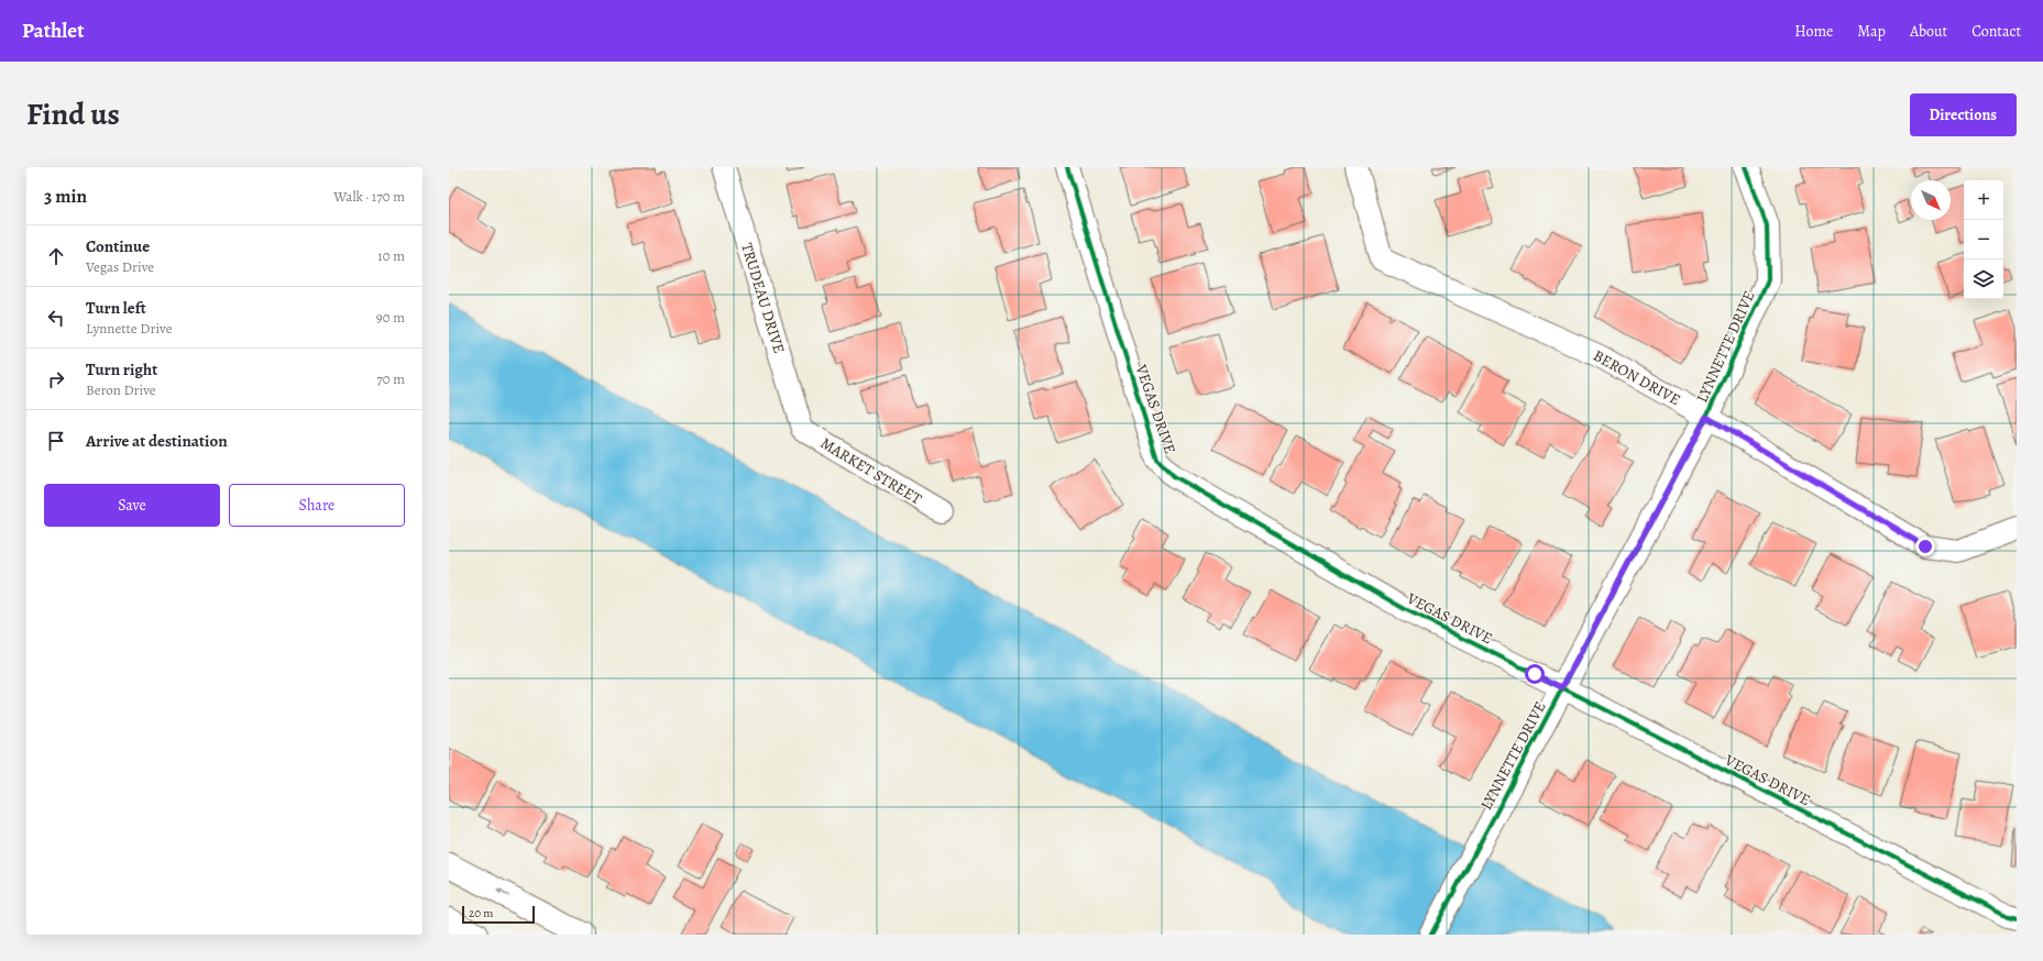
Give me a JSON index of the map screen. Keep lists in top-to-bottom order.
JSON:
{
  "streets": {
    "street": [
      "TRUDEAU DRIVE",
      "LYNNETTE DRIVE",
      "BERON DRIVE",
      "VEGAS DRIVE",
      "MARKET STREET"
    ]
  },
  "crossings": [
    ["TRUDEAU DRIVE", "MARKET STREET"],
    ["LYNNETTE DRIVE", "BERON DRIVE"],
    ["LYNNETTE DRIVE", "VEGAS DRIVE"]
  ],
  "scale_bar": "20 m",
  "north": "bottom right",
  "page": {
    "header": "Pathlet",
    "nav": [
      "Home",
      "Map",
      "About",
      "Contact"
    ],
    "title": "Find us",
    "buttons": [
      "Directions",
      ["Save", "Share"]
    ],
    "heading": ["3 min", "Walk · 170 m"],
    "map_buttons": ["+", "−"],
    "list": [
      ["Continue", "Vegas Drive", "10 m"],
      ["Turn left", "Lynnette Drive", "90 m"],
      ["Turn right", "Beron Drive", "70 m"],
      "Arrive at destination"
    ],
    "scale": "20 m"
  }
}
